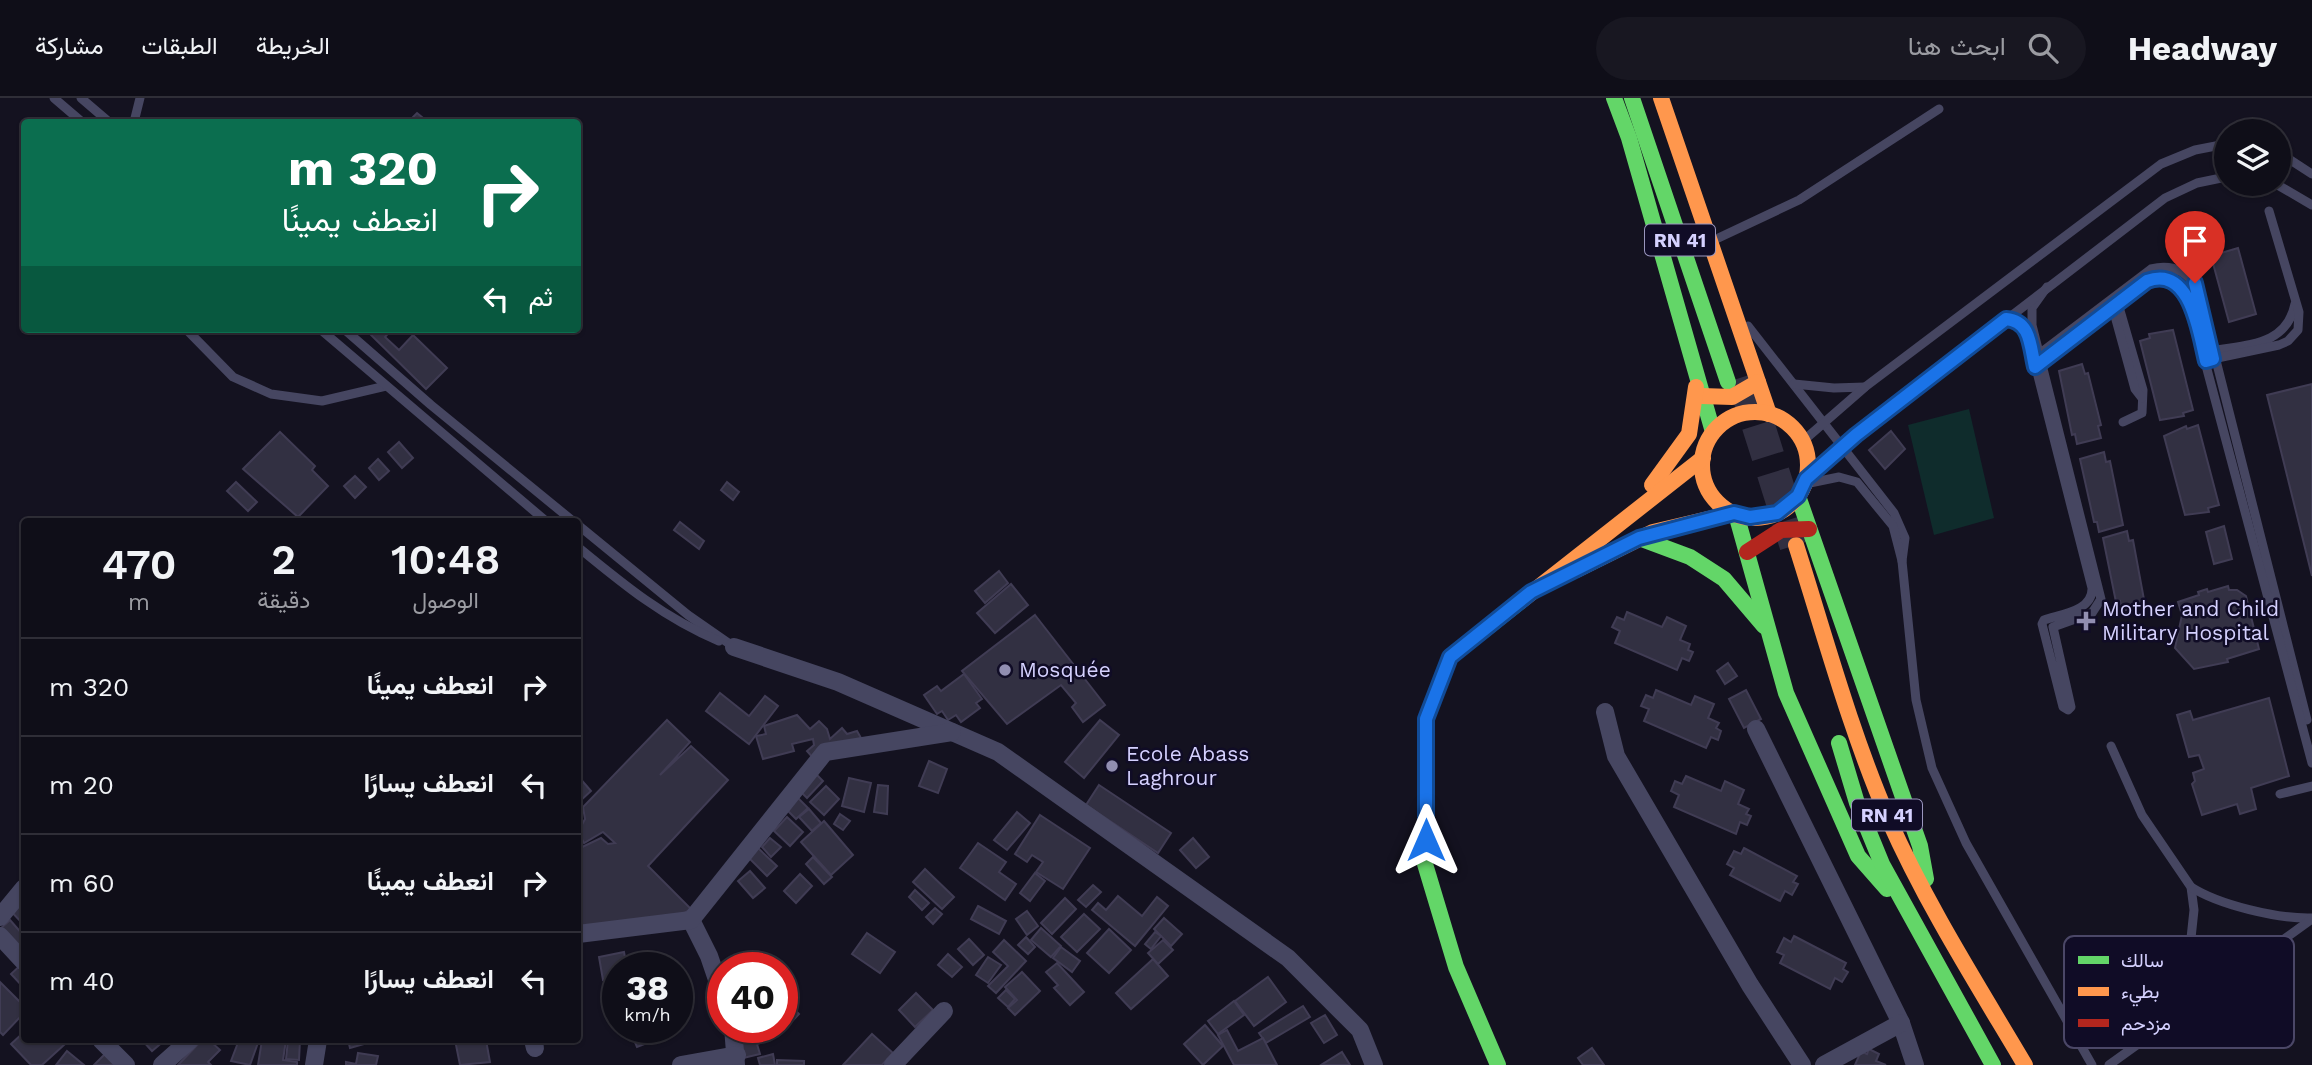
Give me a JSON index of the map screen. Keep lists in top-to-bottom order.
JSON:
{
  "streets": {
    "main road": ["RN 41"]
  },
  "places": {
    "health": ["Mother and Child Military Hospital"],
    "other": ["Mosquée", "Ecole Abass Laghrour"]
  },
  "legend": ["سالك", "بطيء", "مزدحم"],
  "page": {
    "header": "Headway",
    "search": "ابحث هنا",
    "nav": ["الخريطة", "الطبقات", "مشاركة"],
    "turn": ["320 m", "انعطف يمينًا"],
    "then": "ثم",
    "eta": [
      "10:48",
      "الوصول",
      "2",
      "دقيقة",
      "470",
      "m"
    ],
    "list": [
      {
        "name": "انعطف يمينًا",
        "value": "320 m"
      },
      {
        "name": "انعطف يسارًا",
        "value": "20 m"
      },
      {
        "name": "انعطف يمينًا",
        "value": "60 m"
      },
      {
        "name": "انعطف يسارًا",
        "value": "40 m"
      }
    ],
    "speed": "38 km/h",
    "limit": "40"
  }
}
